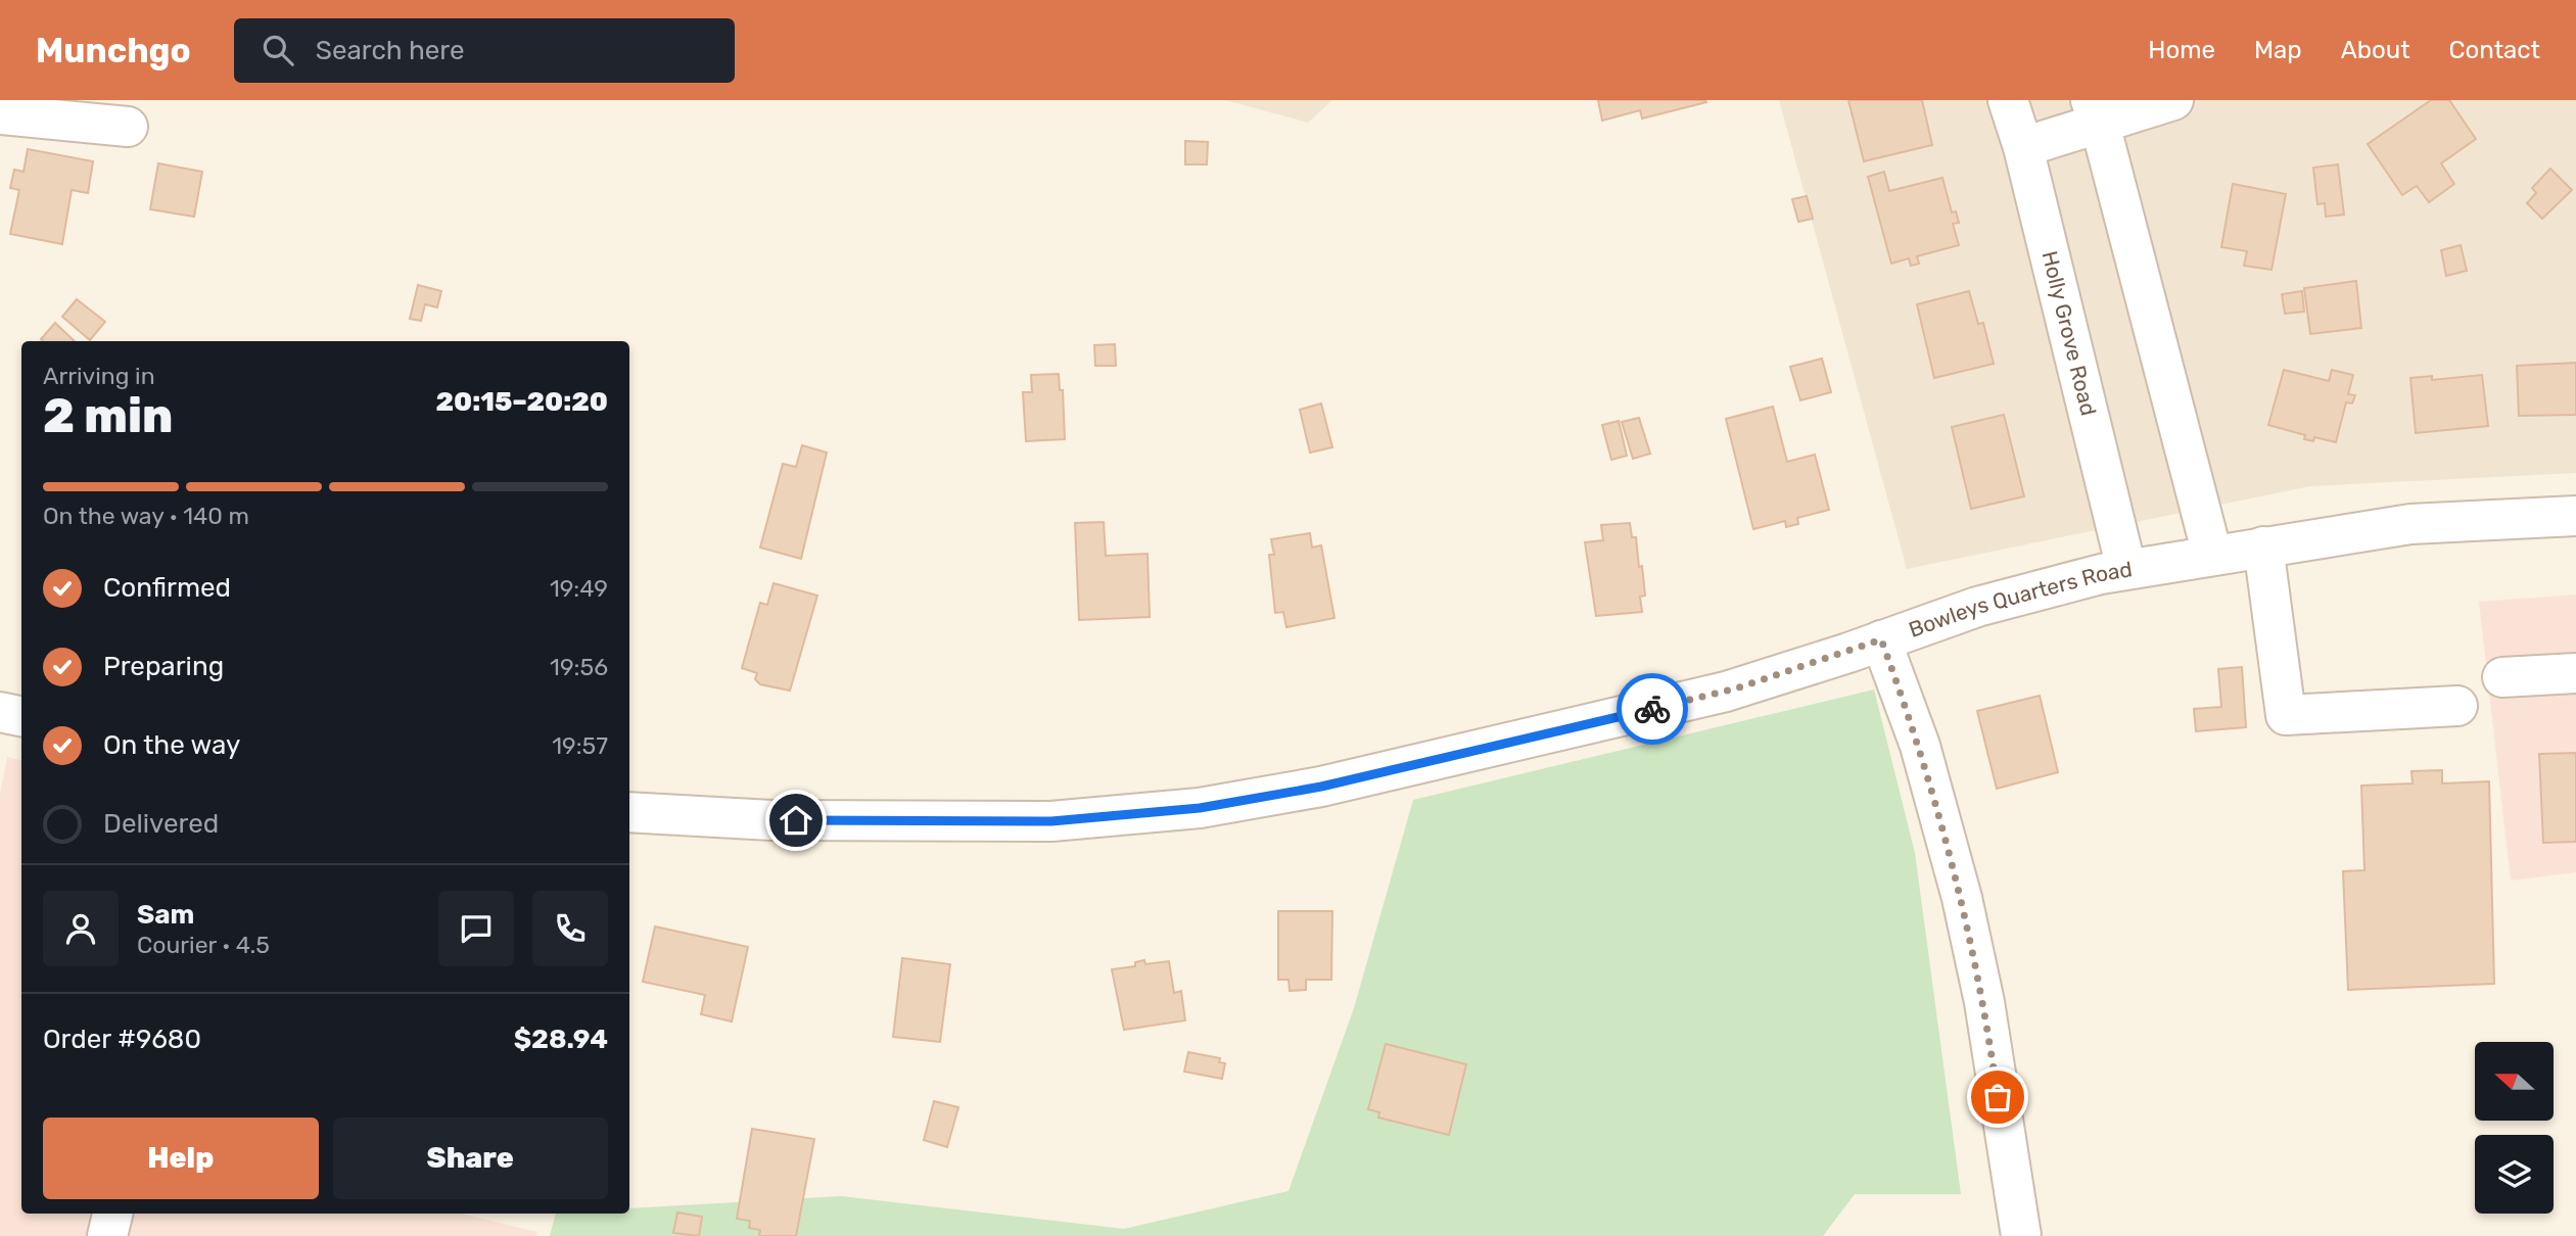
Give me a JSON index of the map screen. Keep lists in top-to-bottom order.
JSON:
{
  "streets": {
    "street": ["Holly Grove Road", "Bowleys Quarters Road"]
  },
  "crossings": [
    ["Holly Grove Road", "Bowleys Quarters Road"]
  ],
  "north": "left",
  "page": {
    "header": "Munchgo",
    "search": "Search here",
    "nav": [
      "Home",
      "Map",
      "About",
      "Contact"
    ],
    "heading": ["2 min", "Arriving in", "20:15–20:20"],
    "panel": [
      "Sam",
      "Courier · 4.5",
      "Order #9680",
      "$28.94"
    ],
    "bar": "On the way · 140 m",
    "list": [
      ["Confirmed", "19:49"],
      ["Preparing", "19:56"],
      ["On the way", "19:57"],
      "Delivered"
    ],
    "buttons": ["Help", "Share"]
  }
}
